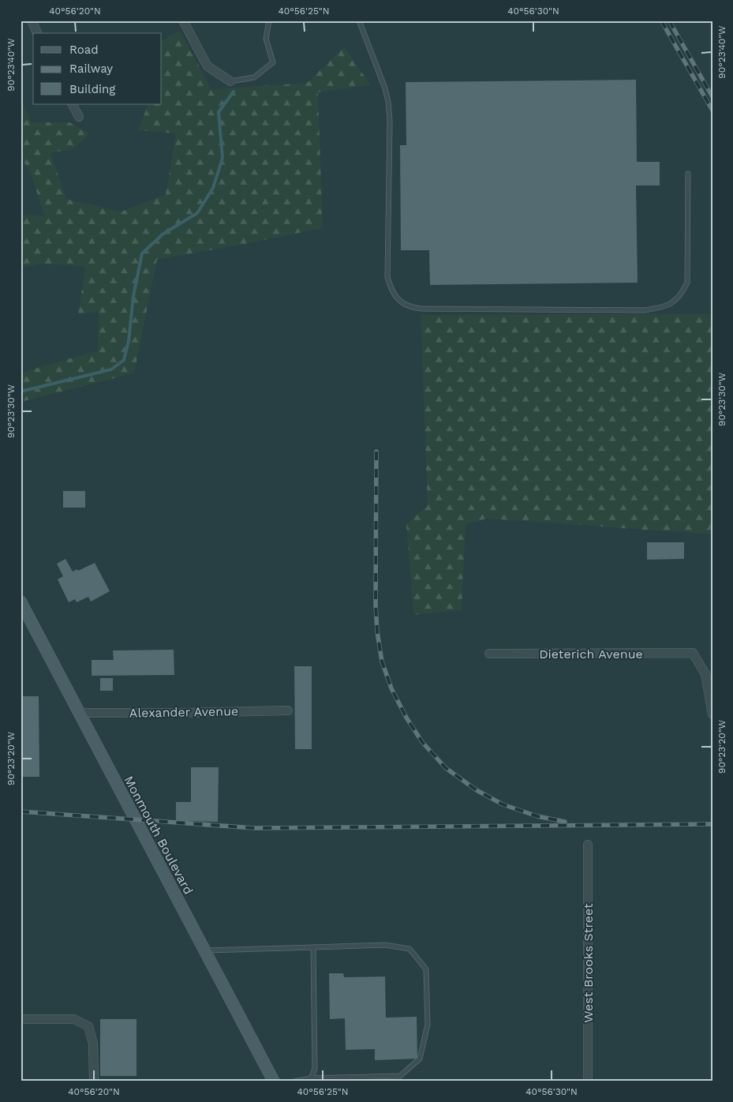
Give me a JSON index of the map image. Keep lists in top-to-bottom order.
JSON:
{
  "streets": {
    "street": [
      "Dieterich Avenue",
      "Alexander Avenue",
      "Monmouth Boulevard",
      "West Brooks Street"
    ]
  },
  "crossings": [
    ["Alexander Avenue", "Monmouth Boulevard"]
  ],
  "legend": ["Road", "Railway", "Building"],
  "coordinates": [
    "40°56'20\"N",
    "40°56'25\"N",
    "40°56'30\"N",
    "90°23'40\"W",
    "90°23'30\"W",
    "90°23'20\"W"
  ]
}
